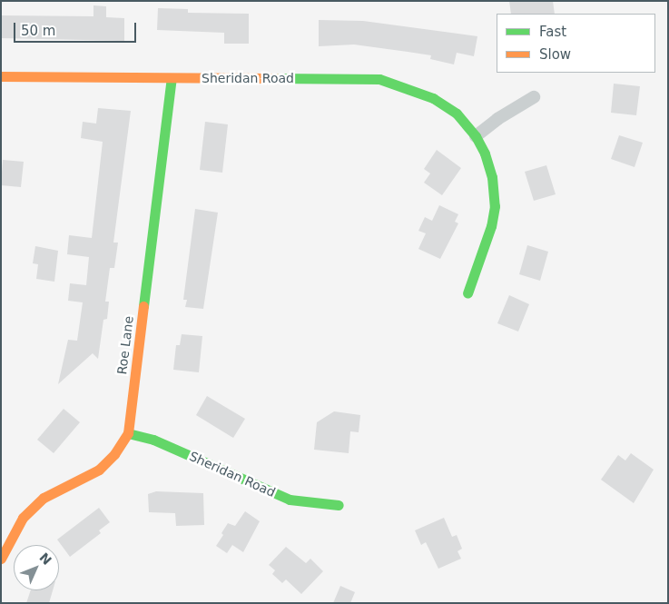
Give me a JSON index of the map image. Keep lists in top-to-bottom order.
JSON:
{
  "streets": {
    "street": ["Sheridan Road", "Roe Lane"]
  },
  "crossings": [
    ["Sheridan Road", "Roe Lane"]
  ],
  "legend": ["Fast", "Slow"],
  "scale_bar": "50 m",
  "north": "top right"
}
